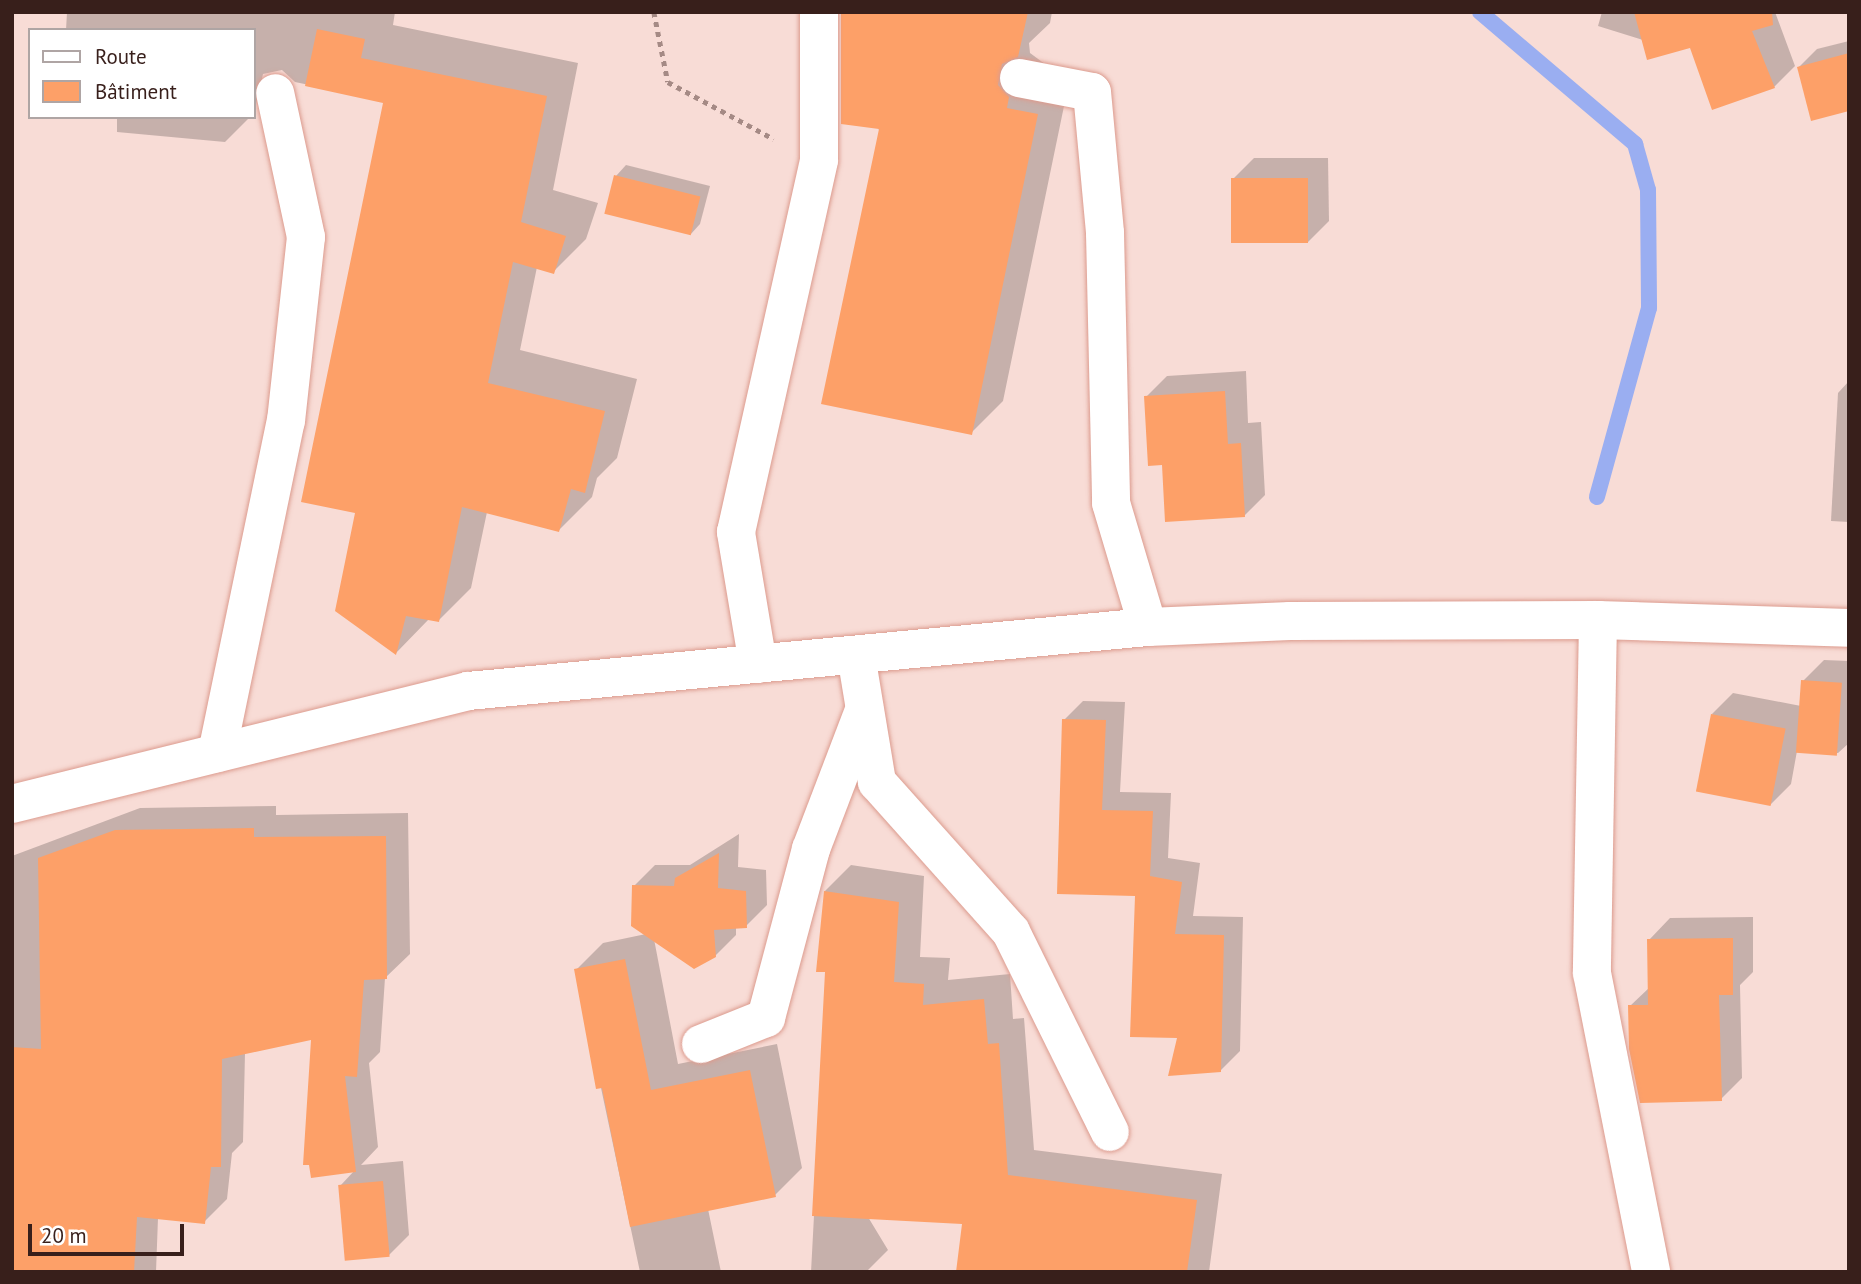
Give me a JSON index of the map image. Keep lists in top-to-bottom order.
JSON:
{
  "legend": ["Route", "Bâtiment"],
  "scale_bar": "20 m"
}
